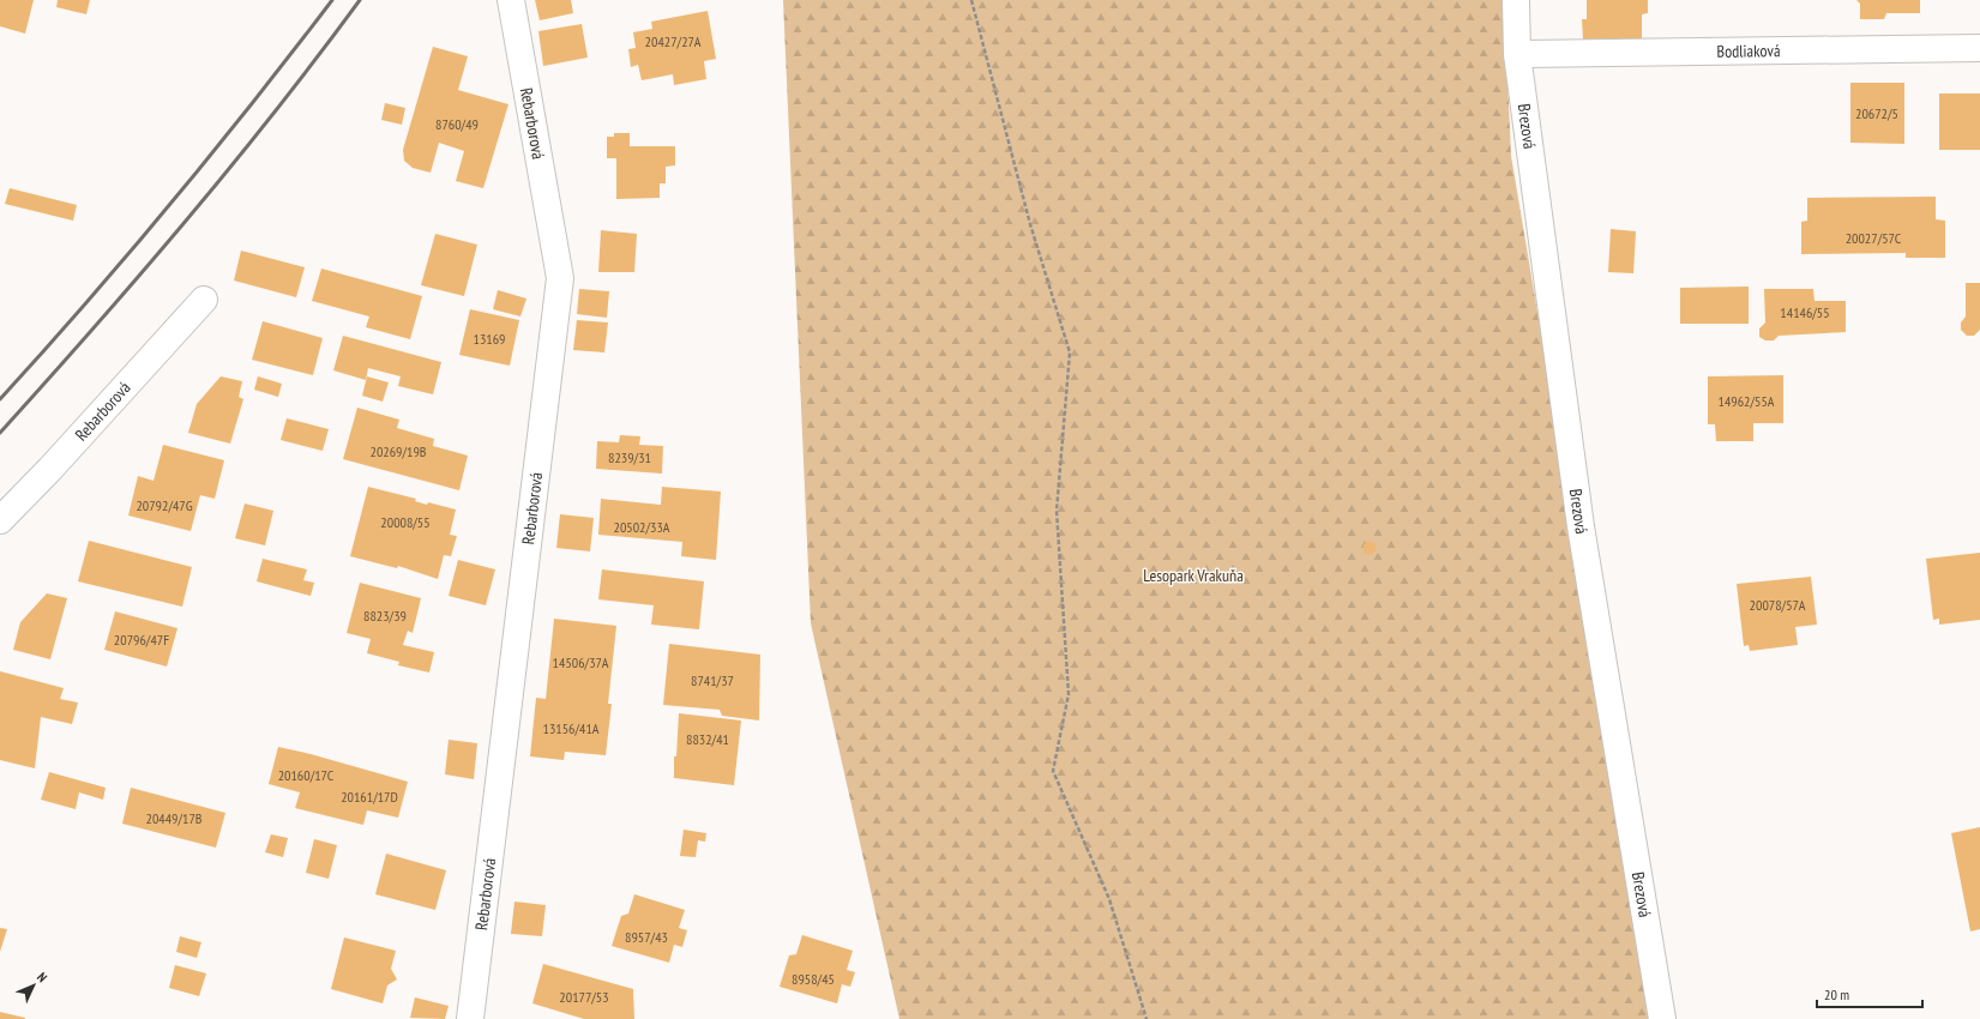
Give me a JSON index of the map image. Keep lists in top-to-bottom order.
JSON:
{
  "streets": {
    "street": ["Bodliaková", "Rebarborová", "Brezová"]
  },
  "crossings": [
    ["Bodliaková", "Brezová"]
  ],
  "parks": ["Lesopark Vrakuňa"],
  "house_numbers": [
    "20427/27A",
    "20672/5",
    "8760/49",
    "20027/57C",
    "14146/55",
    "13169",
    "14962/55A",
    "20269/19B",
    "8239/31",
    "20792/47G",
    "20008/55",
    "20502/33A",
    "20078/57A",
    "8823/39",
    "20796/47F",
    "14506/37A",
    "8741/37",
    "13156/41A",
    "8832/41",
    "20160/17C",
    "20161/17D",
    "20449/17B",
    "8957/43",
    "8958/45",
    "20177/53"
  ],
  "scale_bar": "20 m",
  "north": "top right"
}
